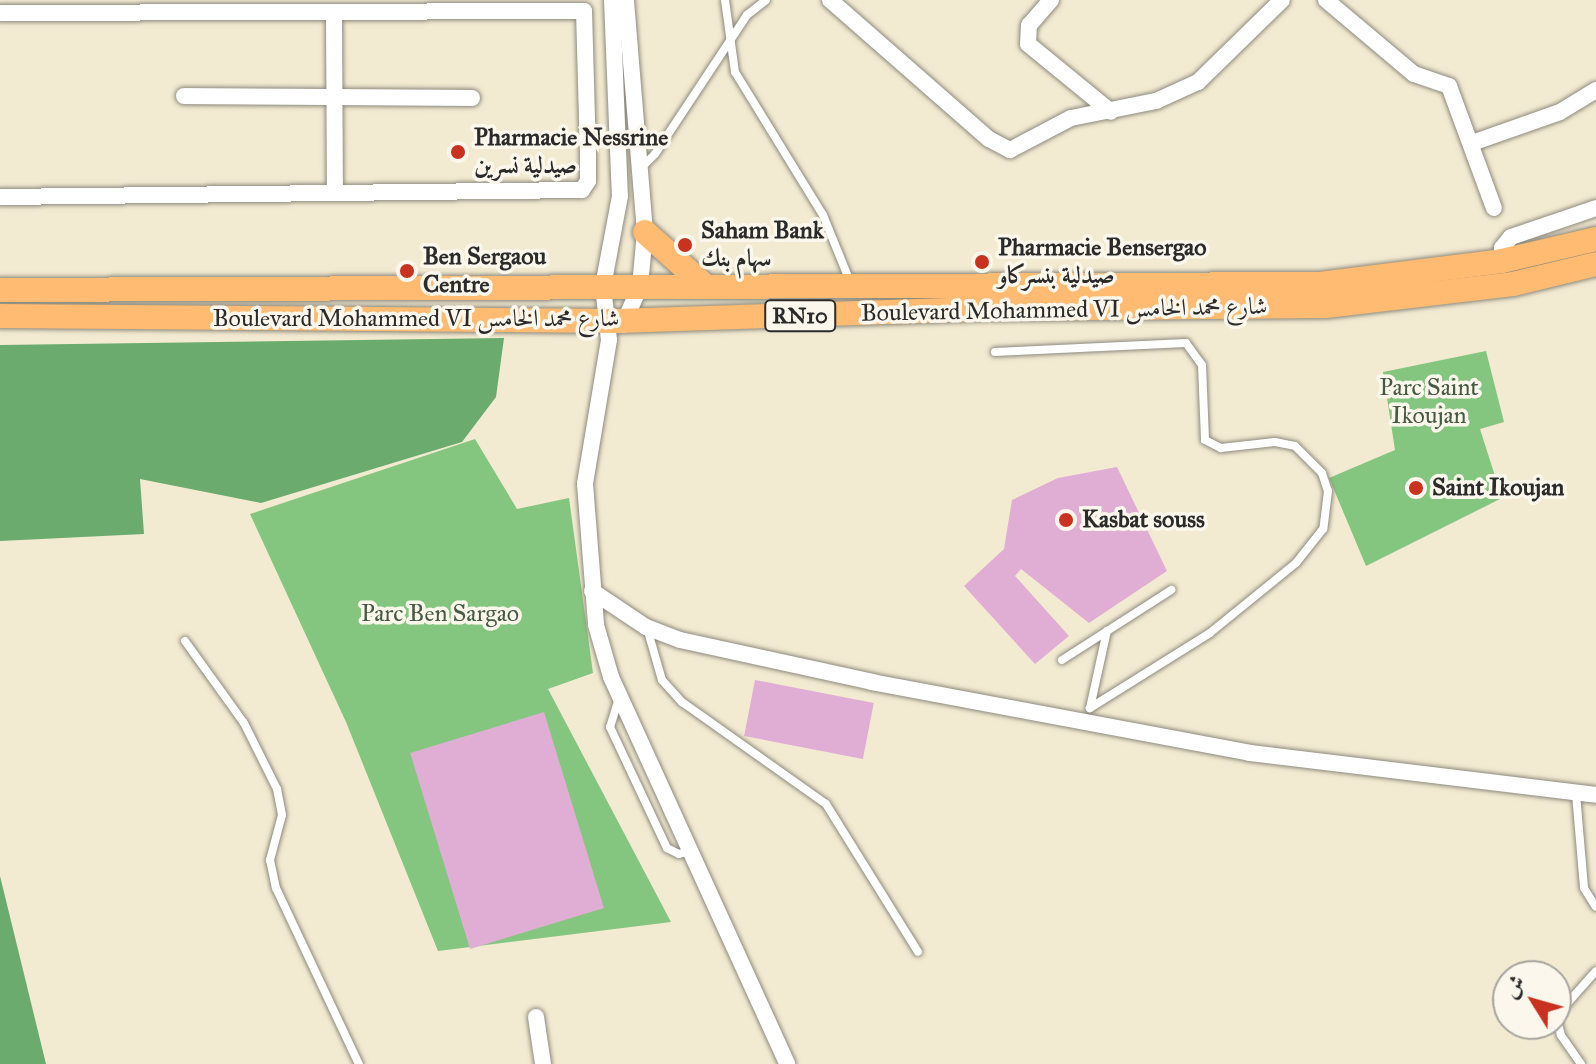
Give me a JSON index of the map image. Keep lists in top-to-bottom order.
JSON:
{
  "streets": {
    "main road": ["Boulevard Mohammed VI شارع محمد الخامس", "RN10"]
  },
  "parks": ["Parc Saint Ikoujan", "Parc Ben Sargao"],
  "places": [
    "Pharmacie Nessrine صيدلية نسرين",
    "Saham Bank سهام بنك",
    "Pharmacie Bensergao صيدلية بنسركاو",
    "Ben Sergaou Centre",
    "Saint Ikoujan",
    "Kasbat souss"
  ],
  "north": "top left"
}
